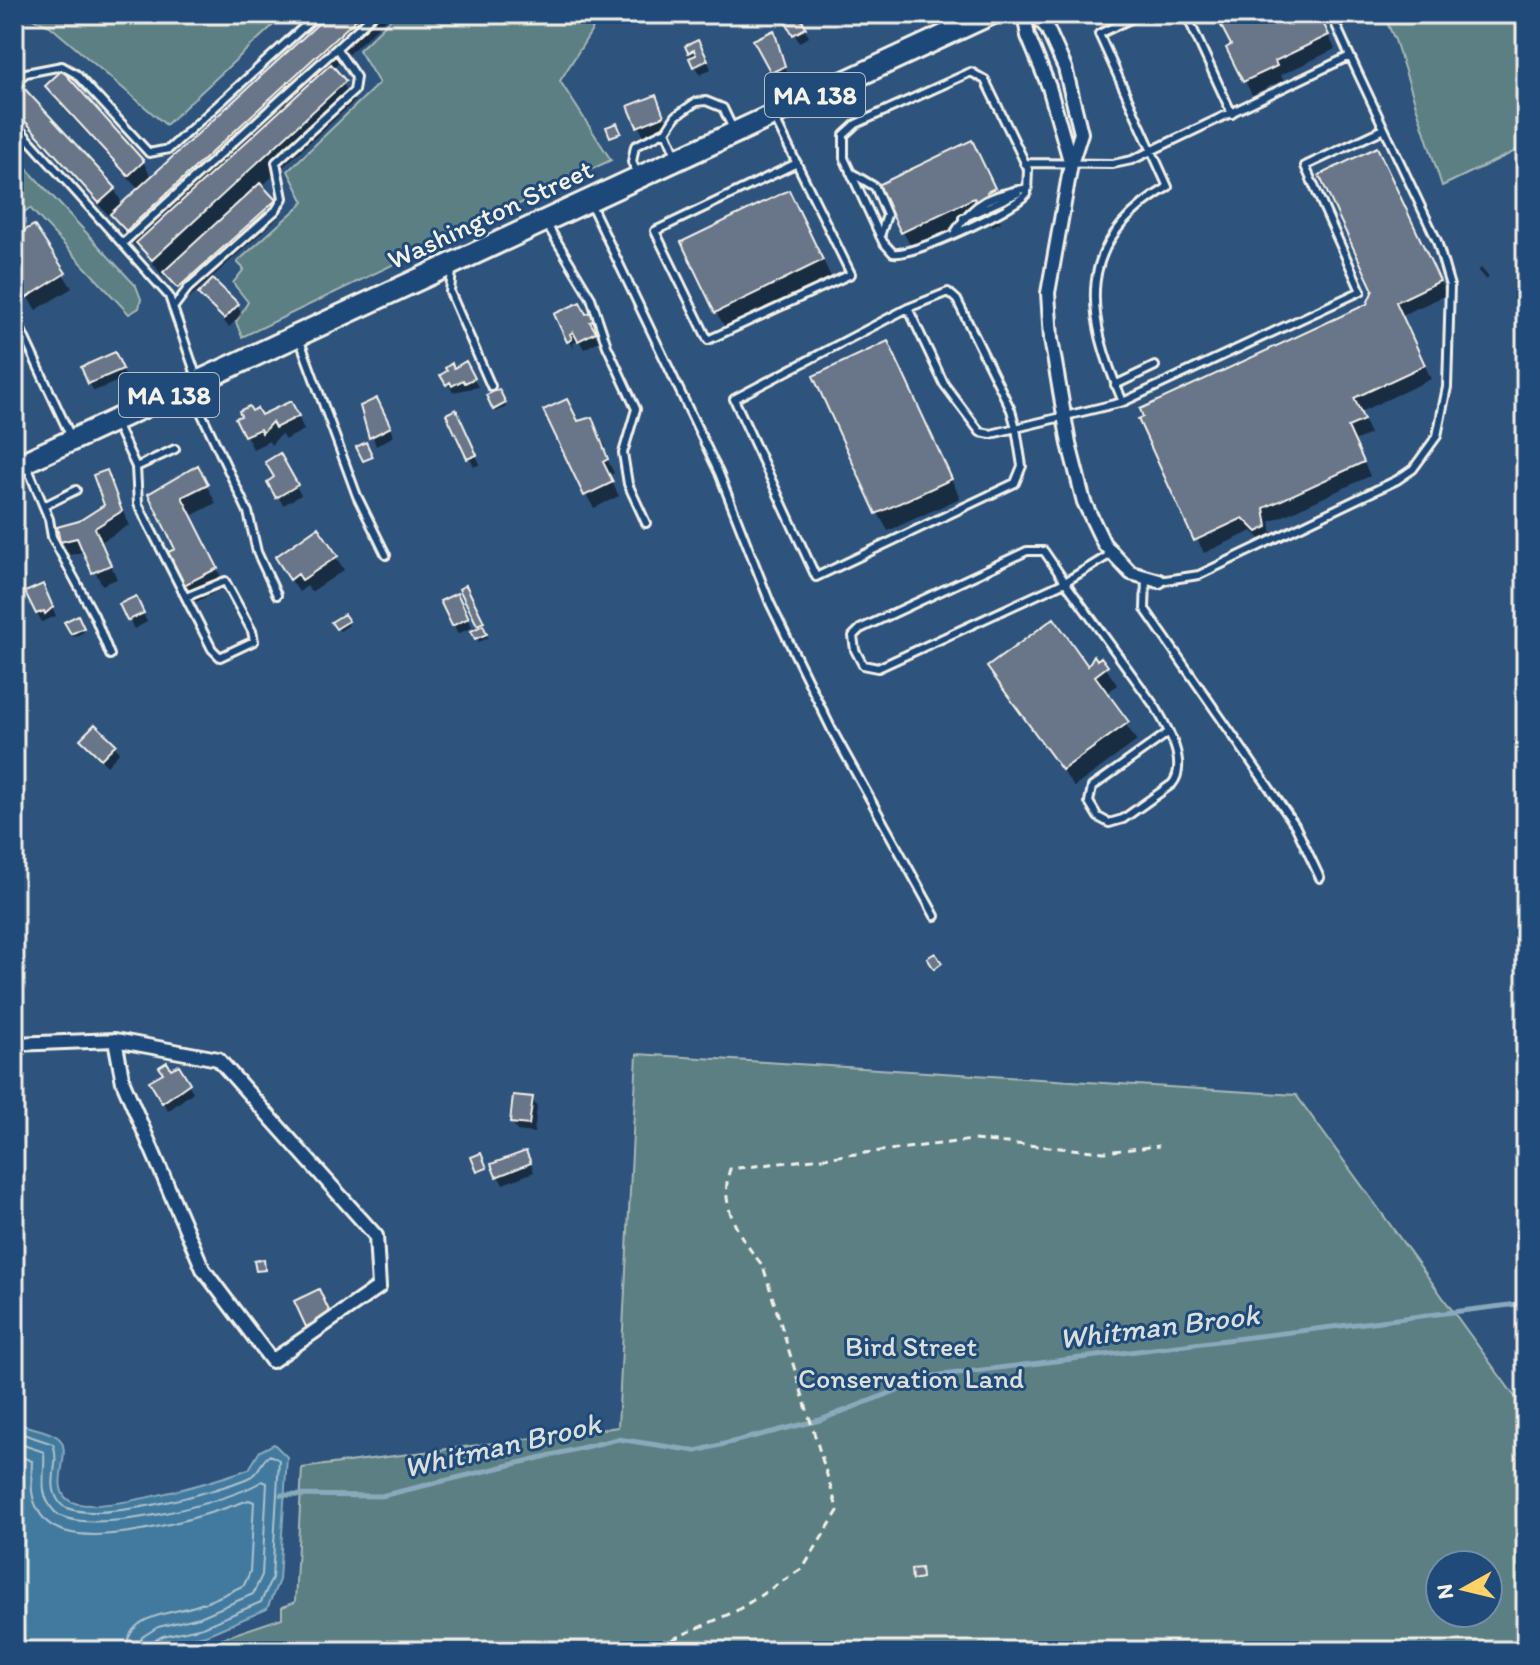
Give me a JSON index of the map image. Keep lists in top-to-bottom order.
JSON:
{
  "streets": {
    "main road": ["MA 138", "Washington Street"]
  },
  "water": ["Whitman Brook"],
  "parks": ["Bird Street Conservation Land"],
  "north": "left"
}
